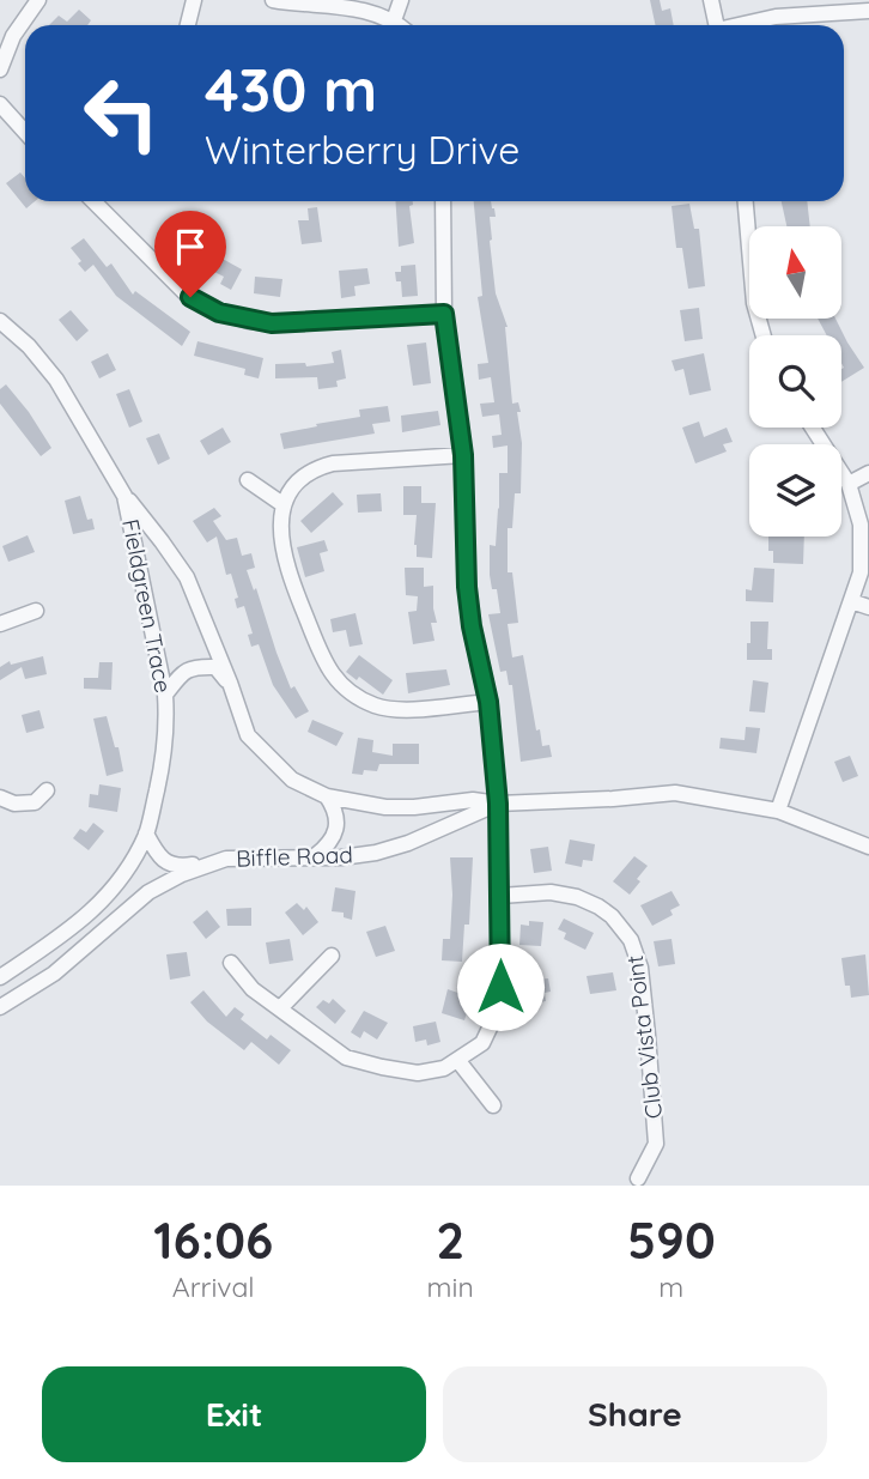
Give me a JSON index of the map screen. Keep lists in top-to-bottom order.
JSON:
{
  "streets": {
    "street": ["Fieldgreen Trace", "Biffle Road", "Club Vista Point"]
  },
  "north": "top",
  "page": {
    "turn": ["430 m", "Winterberry Drive"],
    "eta": [
      "16:06",
      "Arrival",
      "2",
      "min",
      "590",
      "m"
    ],
    "buttons": ["Exit", "Share"]
  }
}
